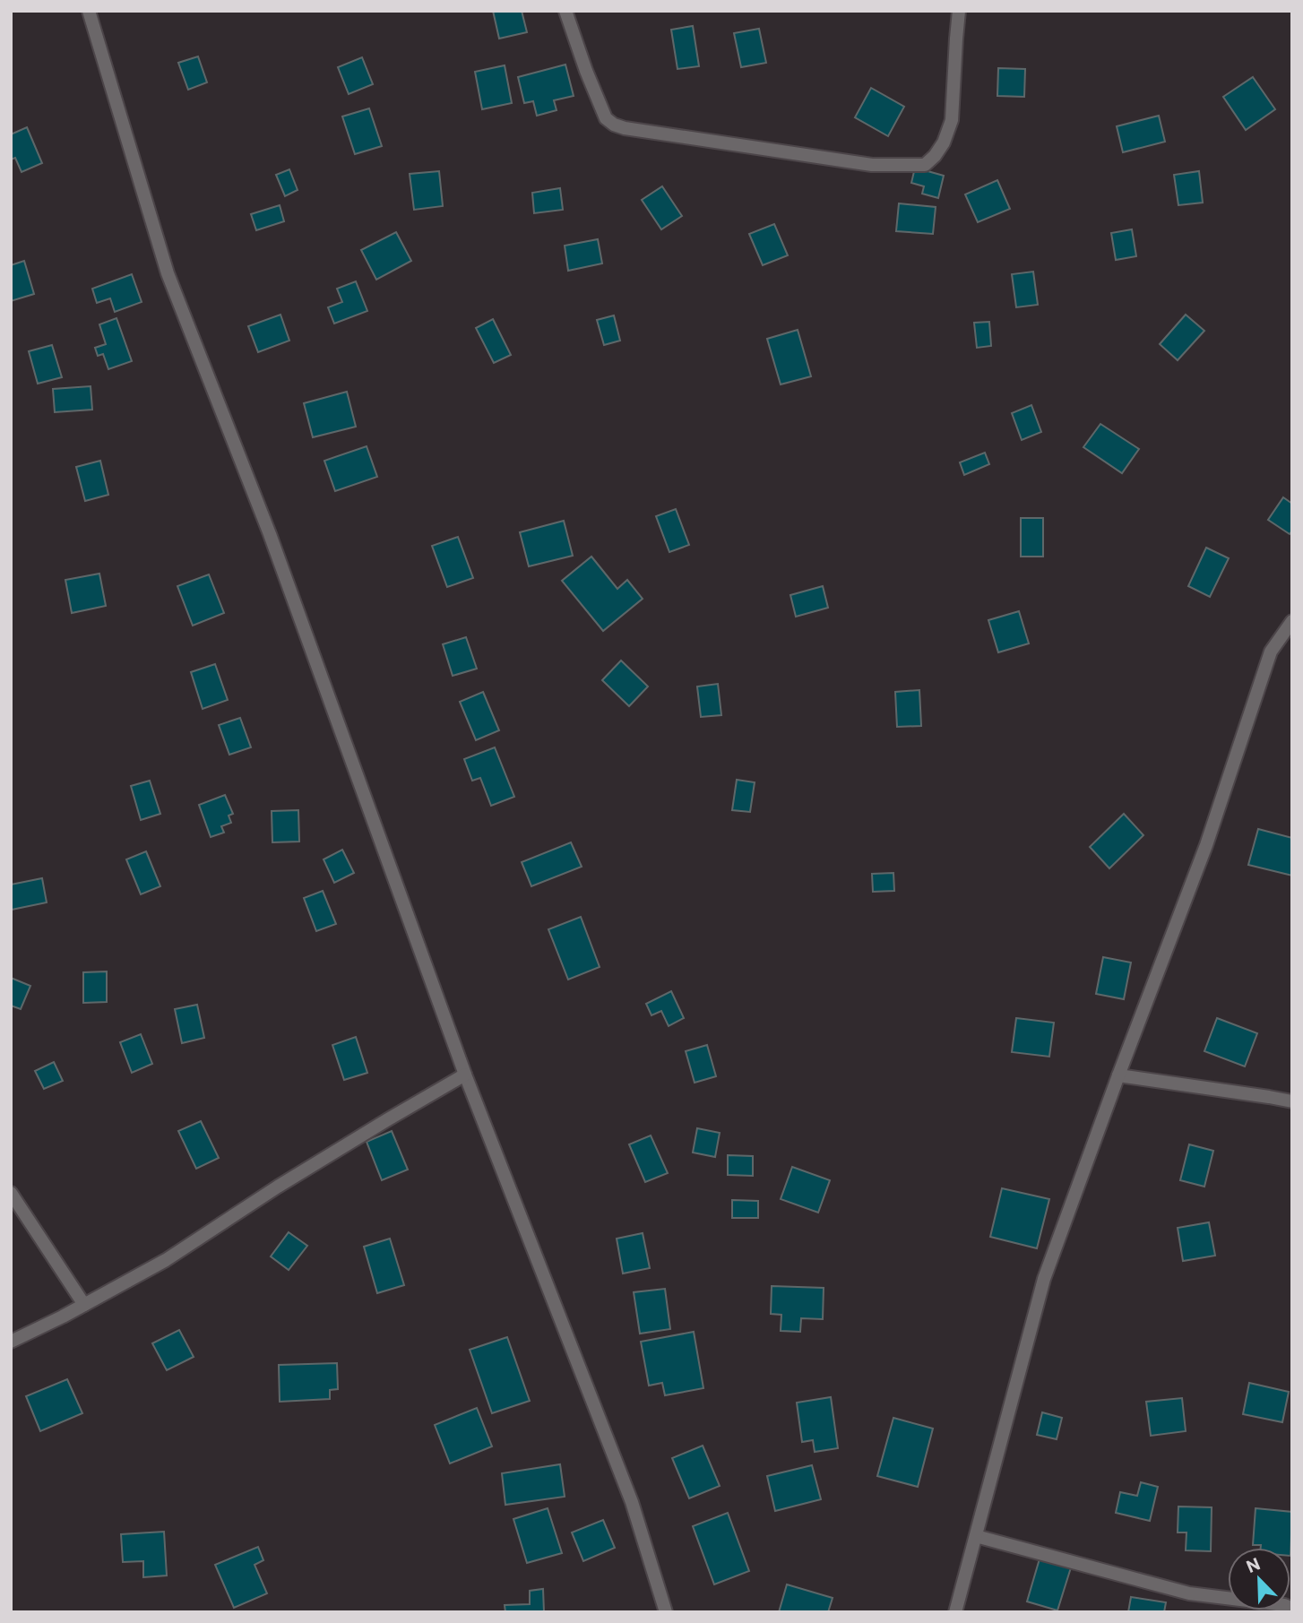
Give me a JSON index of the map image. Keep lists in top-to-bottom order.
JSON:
{
  "north": "top left"
}
